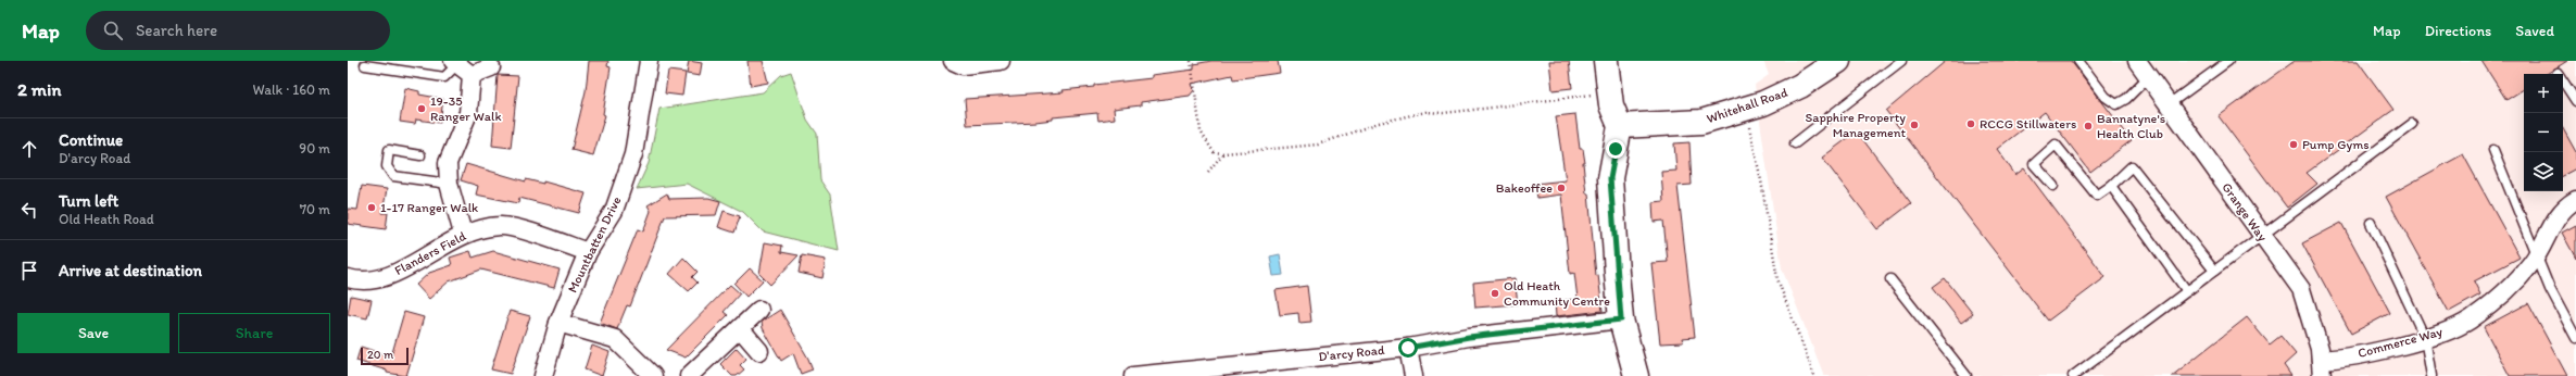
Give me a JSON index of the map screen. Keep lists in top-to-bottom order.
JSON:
{
  "streets": {
    "street": [
      "Whitehall Road",
      "Grange Way",
      "Mountbatten Drive",
      "Flanders Field",
      "Commerce Way",
      "D'arcy Road"
    ]
  },
  "crossings": [
    ["Grange Way", "Commerce Way"],
    ["Mountbatten Drive", "Flanders Field"]
  ],
  "places": [
    "19-35 Ranger Walk",
    "RCCG Stillwaters",
    "Sapphire Property Management",
    "Bannatyne's Health Club",
    "Pump Gyms",
    "Bakeoffee",
    "1-17 Ranger Walk",
    "Old Heath Community Centre"
  ],
  "scale_bar": "20 m",
  "page": {
    "header": "Map",
    "search": "Search here",
    "nav": ["Map", "Directions", "Saved"],
    "heading": ["2 min", "Walk · 160 m"],
    "map_buttons": ["+", "−"],
    "list": [
      ["Continue", "D'arcy Road", "90 m"],
      ["Turn left", "Old Heath Road", "70 m"],
      "Arrive at destination"
    ],
    "buttons": ["Save", "Share"],
    "scale": "20 m"
  }
}
